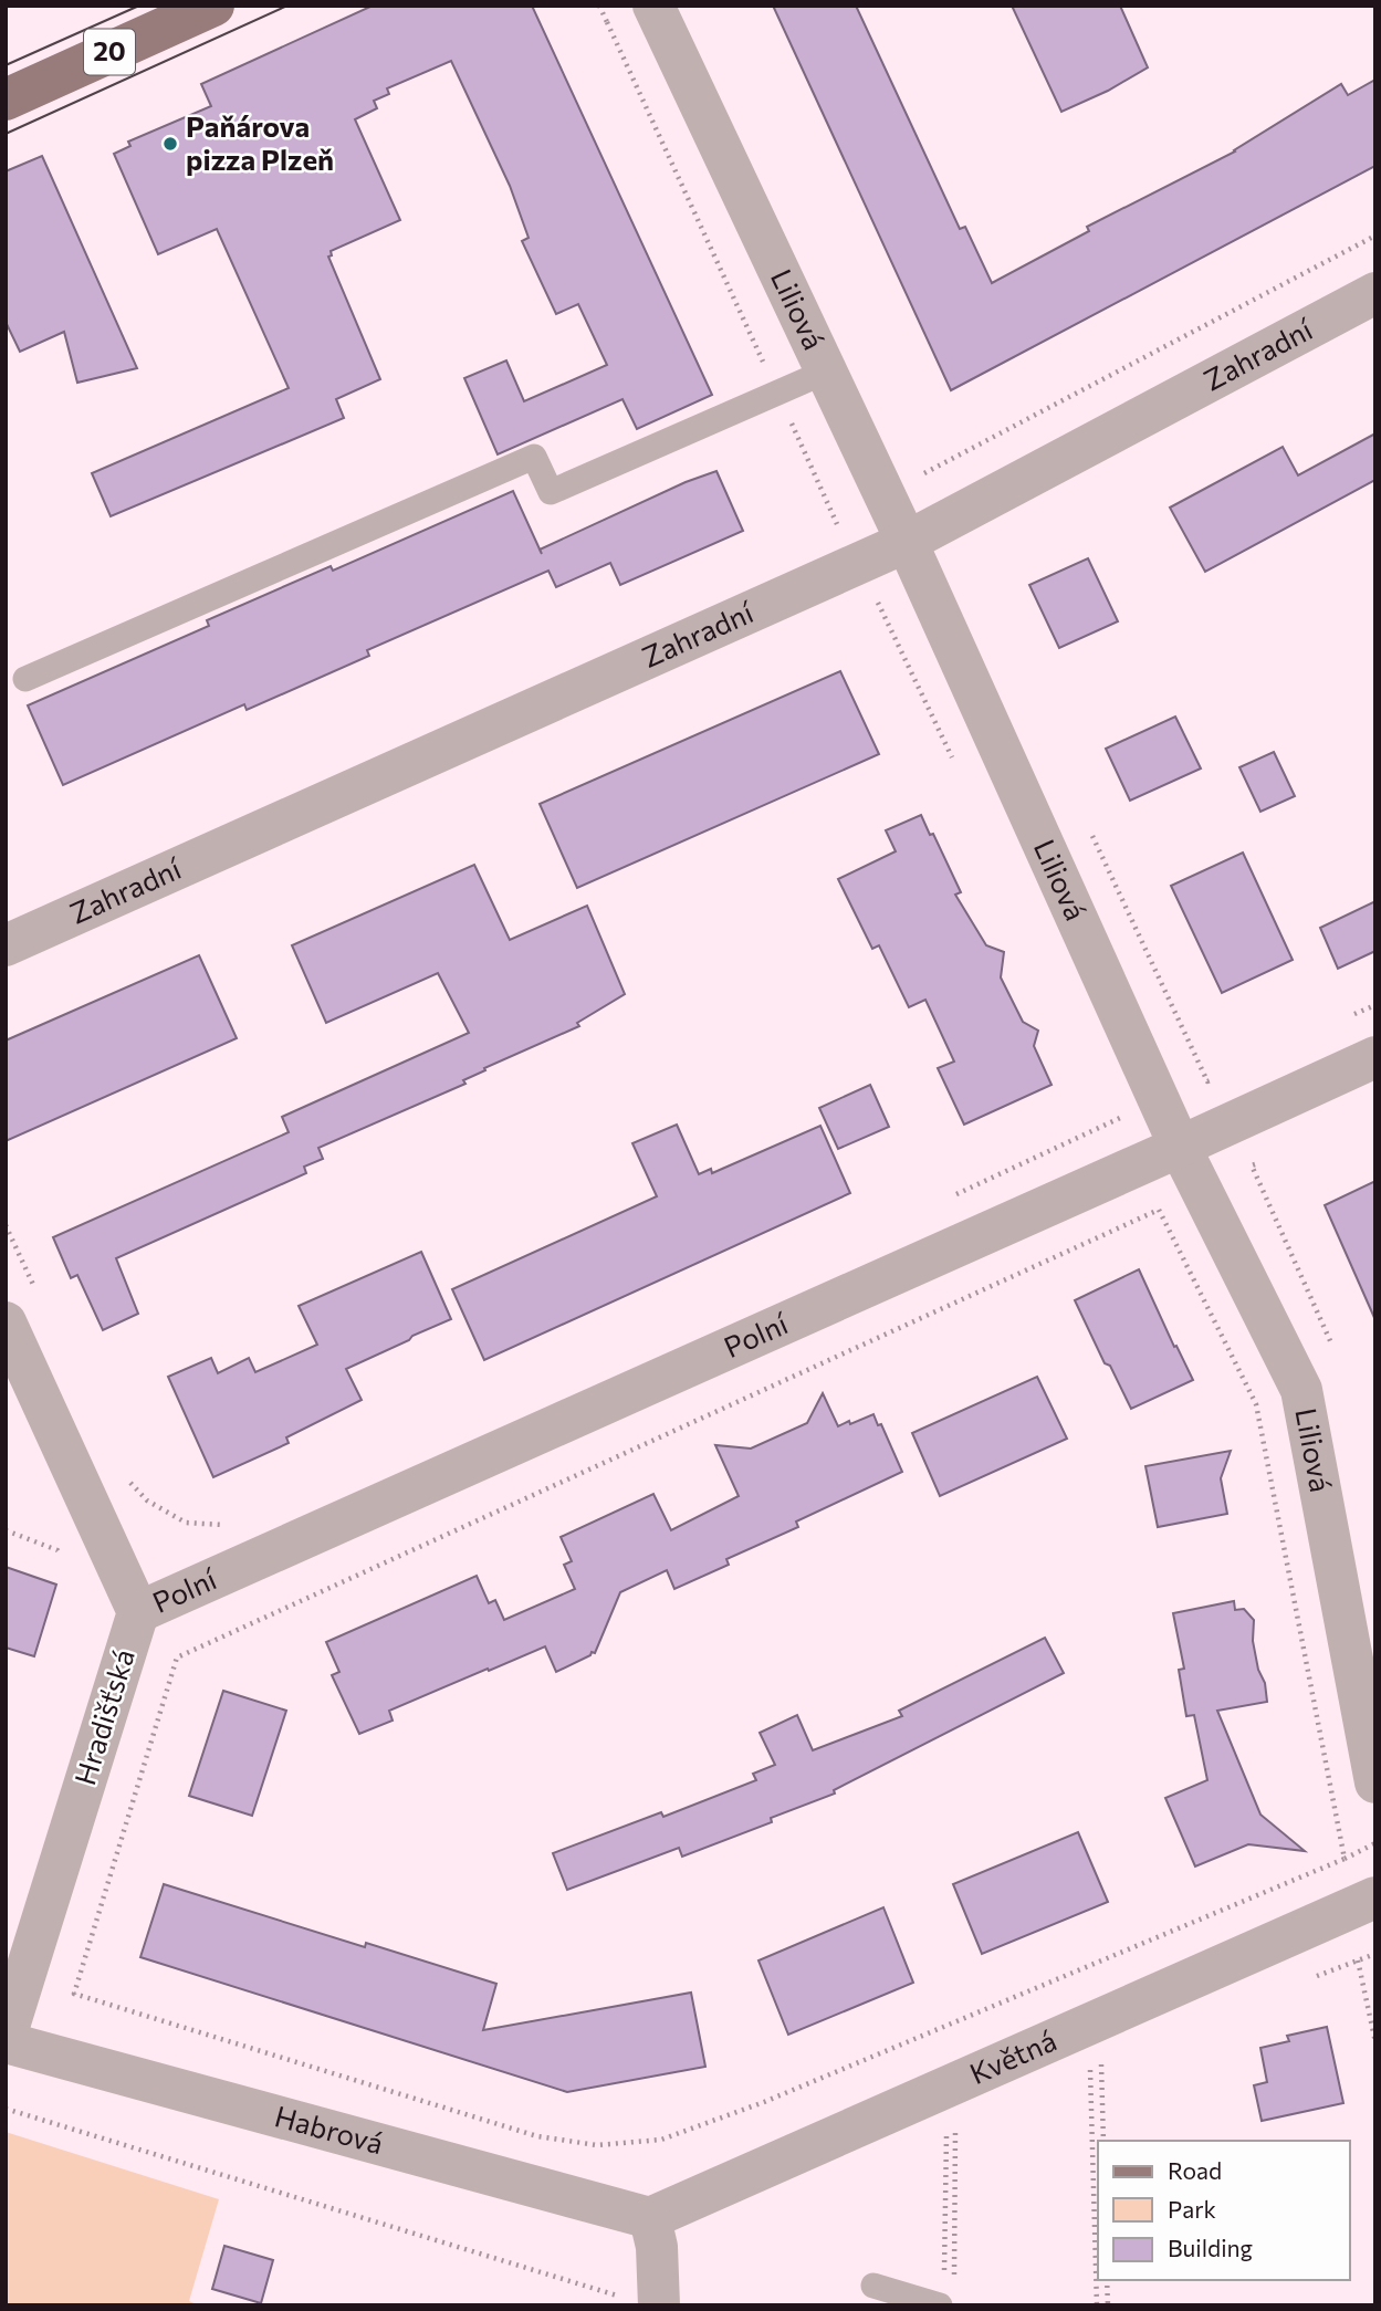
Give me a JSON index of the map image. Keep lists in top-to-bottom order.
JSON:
{
  "streets": {
    "main road": ["20"],
    "street": [
      "Liliová",
      "Zahradní",
      "Polní",
      "Hradišťská",
      "Květná",
      "Habrová"
    ]
  },
  "crossings": [
    ["Liliová", "Zahradní"],
    ["Liliová", "Polní"],
    ["Polní", "Hradišťská"],
    ["Hradišťská", "Habrová"],
    ["Květná", "Habrová"]
  ],
  "places": ["Paňárova pizza Plzeň"],
  "legend": ["Road", "Park", "Building"]
}
